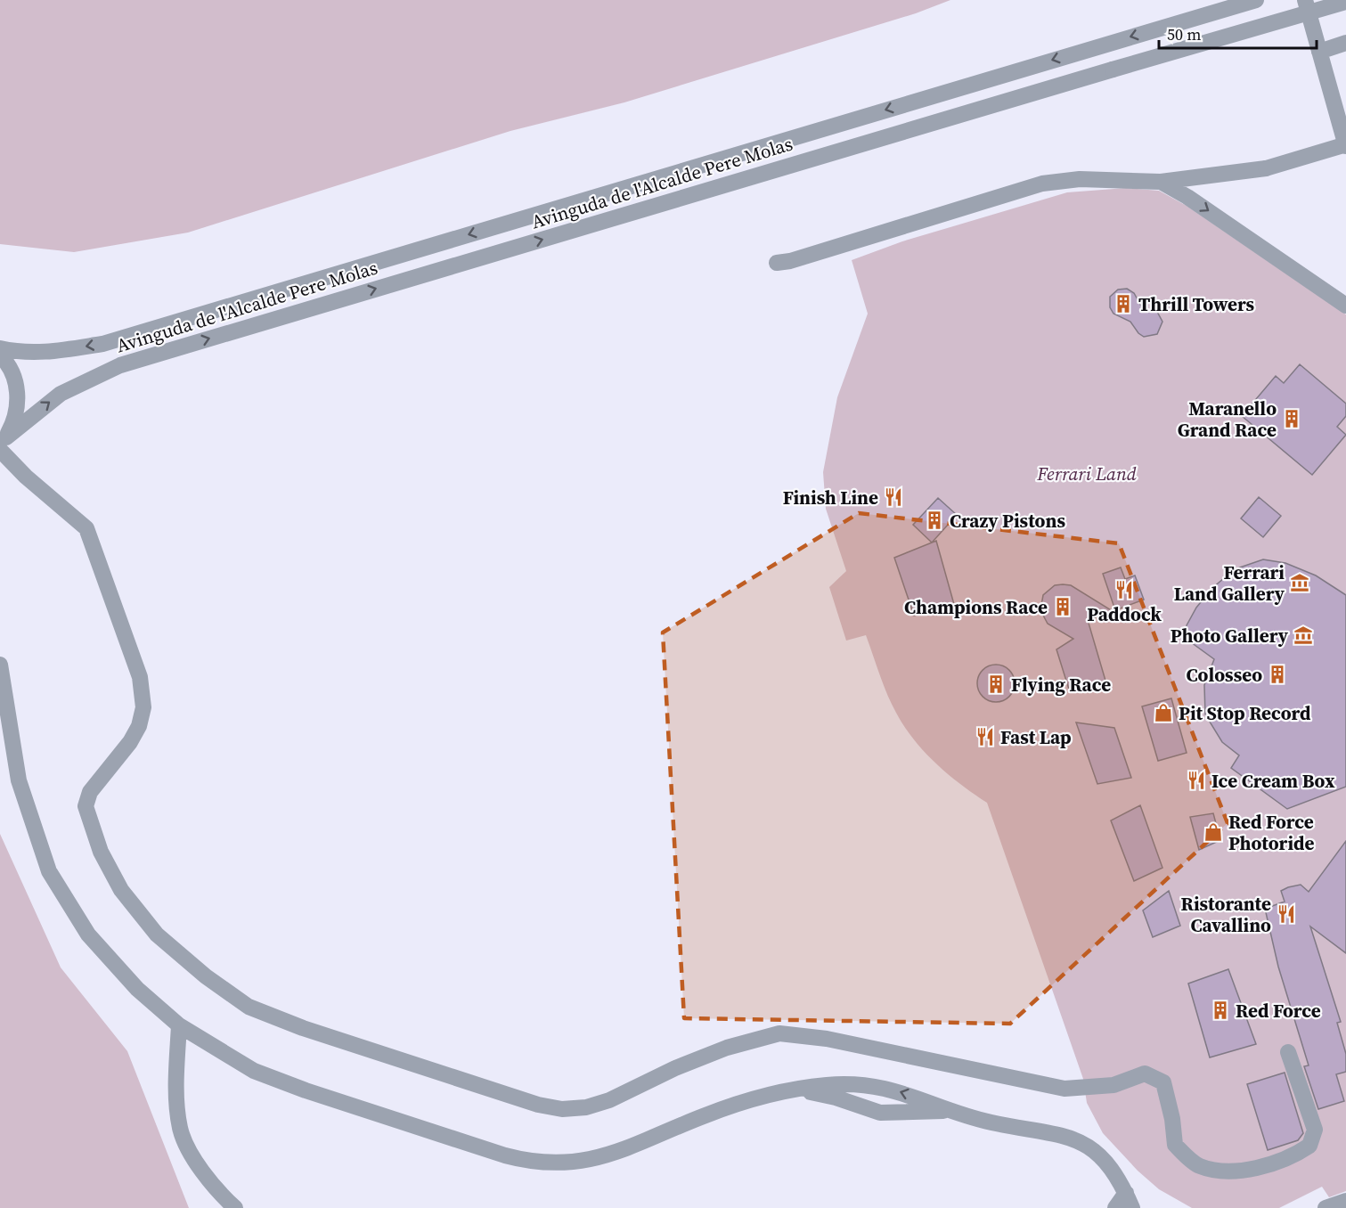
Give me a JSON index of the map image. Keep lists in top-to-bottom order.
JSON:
{
  "streets": {
    "street": ["Avinguda de l'Alcalde Pere Molas"]
  },
  "parks": ["Ferrari Land"],
  "places": {
    "building": [
      "Thrill Towers",
      "Maranello Grand Race",
      "Crazy Pistons",
      "Champions Race",
      "Colosseo",
      "Flying Race",
      "Red Force"
    ],
    "restaurant": [
      "Finish Line",
      "Paddock",
      "Fast Lap",
      "Ice Cream Box",
      "Ristorante Cavallino"
    ],
    "museum": ["Ferrari Land Gallery", "Photo Gallery"],
    "shop": ["Pit Stop Record", "Red Force Photoride"]
  },
  "scale_bar": "50 m"
}
